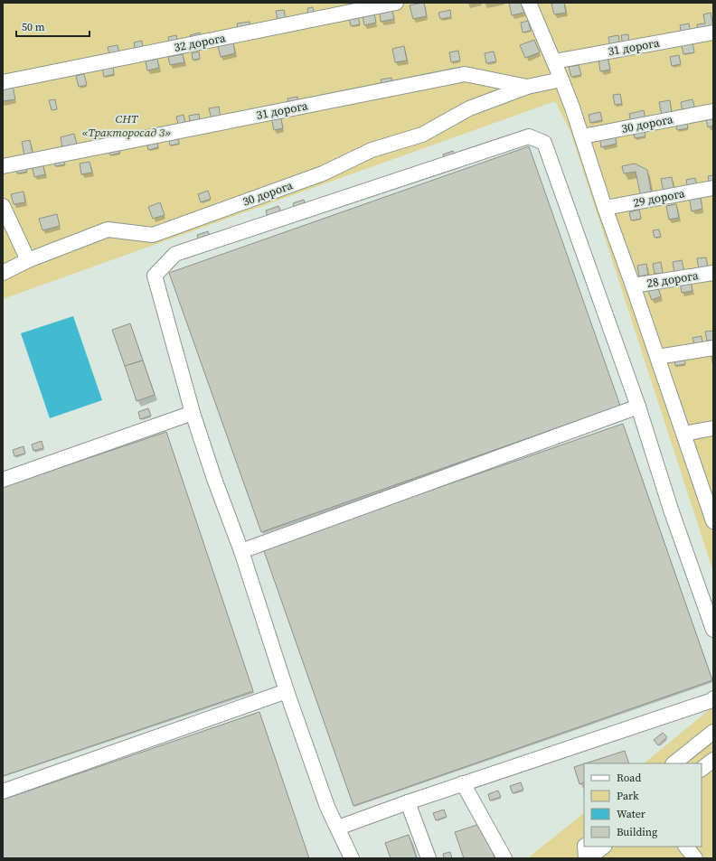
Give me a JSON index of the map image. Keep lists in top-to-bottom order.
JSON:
{
  "streets": {
    "street": [
      "32 дорога",
      "31 дорога",
      "30 дорога",
      "29 дорога",
      "28 дорога"
    ]
  },
  "crossings": [
    ["31 дорога", "30 дорога"]
  ],
  "parks": ["СНТ «Тракторосад 3»"],
  "legend": [
    "Road",
    "Park",
    "Water",
    "Building"
  ],
  "scale_bar": "50 m"
}
